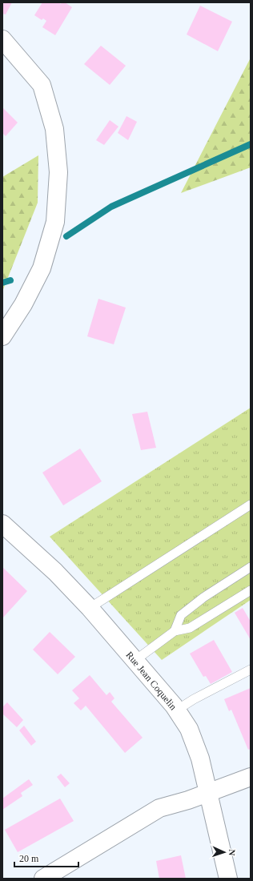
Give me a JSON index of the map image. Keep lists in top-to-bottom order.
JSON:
{
  "streets": {
    "street": ["Rue Jean Coquelin"]
  },
  "scale_bar": "20 m",
  "north": "right"
}
